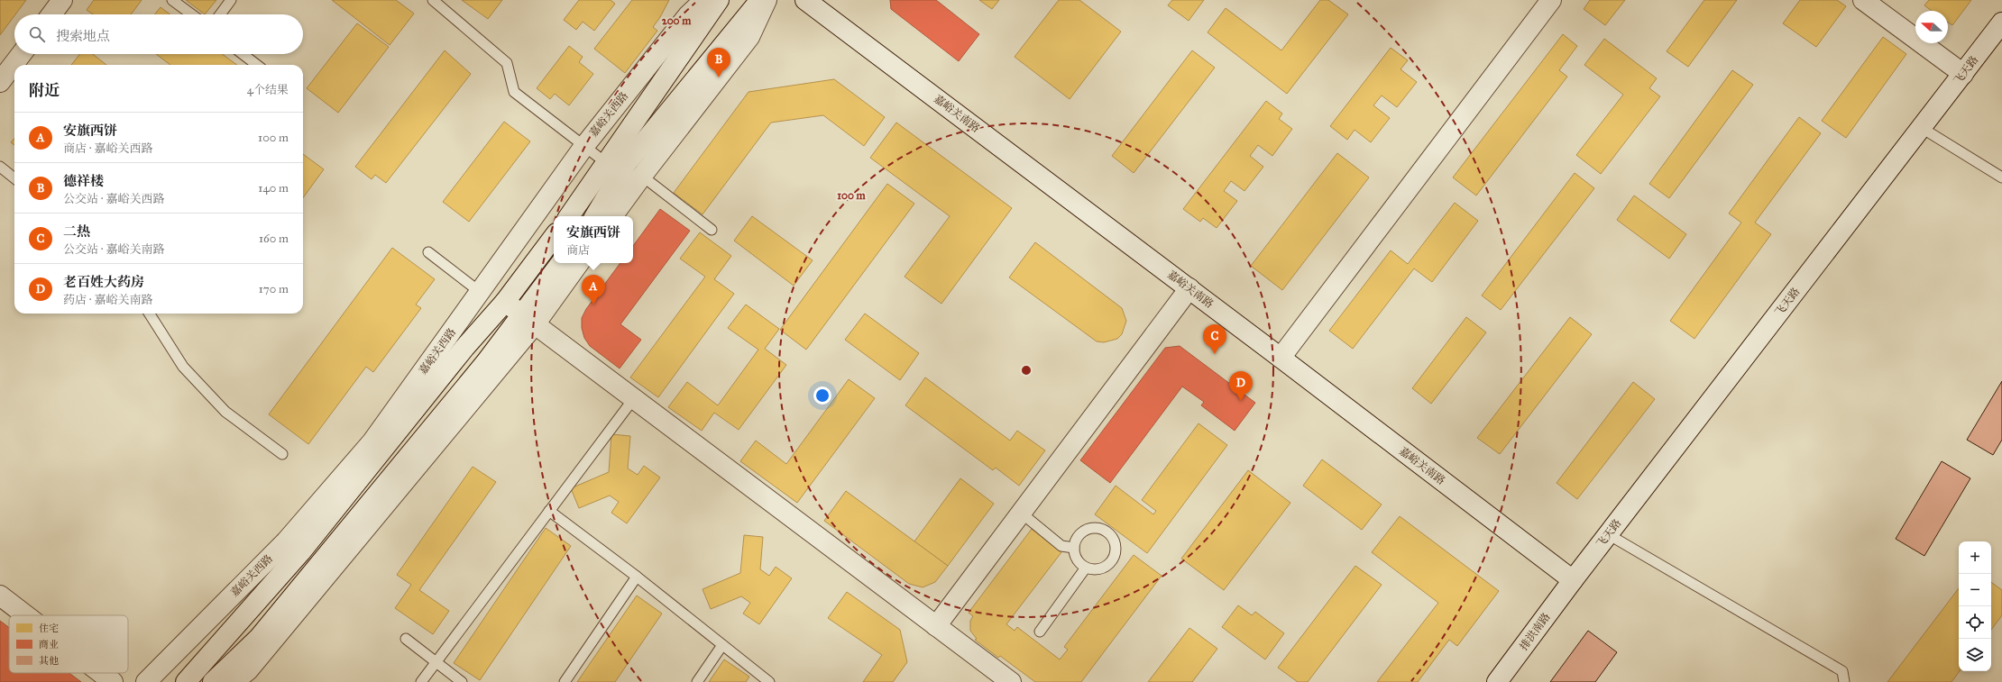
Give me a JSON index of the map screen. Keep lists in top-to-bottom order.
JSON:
{
  "streets": {
    "street": [
      "飞天路",
      "嘉峪关南路",
      "嘉峪关西路",
      "排洪南路"
    ]
  },
  "crossings": [
    ["飞天路", "嘉峪关南路"],
    ["飞天路", "排洪南路"],
    ["嘉峪关南路", "排洪南路"]
  ],
  "legend": ["住宅", "商业", "其他"],
  "north": "left",
  "page": {
    "search": "搜索地点",
    "pins": [
      "B",
      "A",
      "C",
      "D"
    ],
    "heading": ["附近", "4个结果"],
    "list": [
      {
        "mark": "A",
        "name": "安旗西饼",
        "note": "商店 · 嘉峪关西路",
        "value": "100 m"
      },
      {
        "mark": "B",
        "name": "德祥楼",
        "note": "公交站 · 嘉峪关西路",
        "value": "140 m"
      },
      {
        "mark": "C",
        "name": "二热",
        "note": "公交站 · 嘉峪关南路",
        "value": "160 m"
      },
      {
        "mark": "D",
        "name": "老百姓大药房",
        "note": "药店 · 嘉峪关南路",
        "value": "170 m"
      }
    ],
    "popup": ["安旗西饼", "商店"],
    "map_buttons": ["+", "−"]
  },
  "rings": ["200 m", "100 m"]
}
